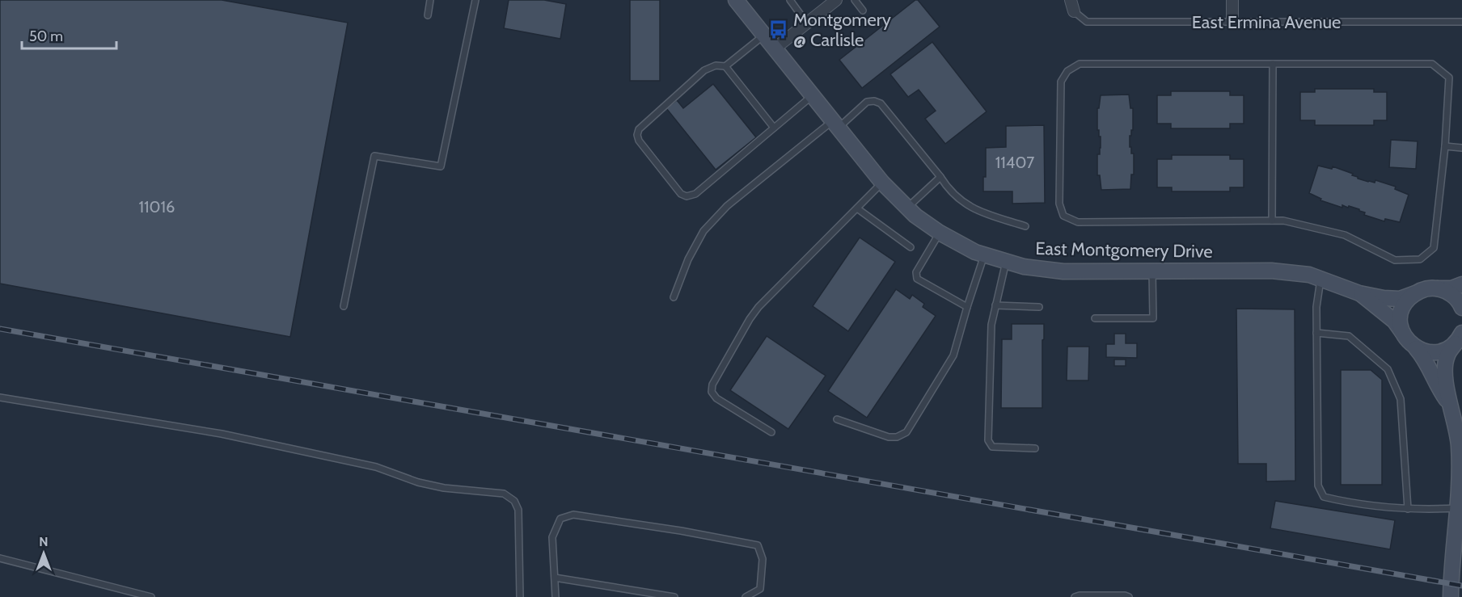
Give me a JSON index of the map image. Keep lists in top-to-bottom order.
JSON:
{
  "streets": {
    "main road": ["East Montgomery Drive"],
    "lane": ["East Ermina Avenue"]
  },
  "places": {
    "bus stop": ["Montgomery @ Carlisle"]
  },
  "house_numbers": ["11407", "11016"],
  "scale_bar": "50 m",
  "north": "top"
}
